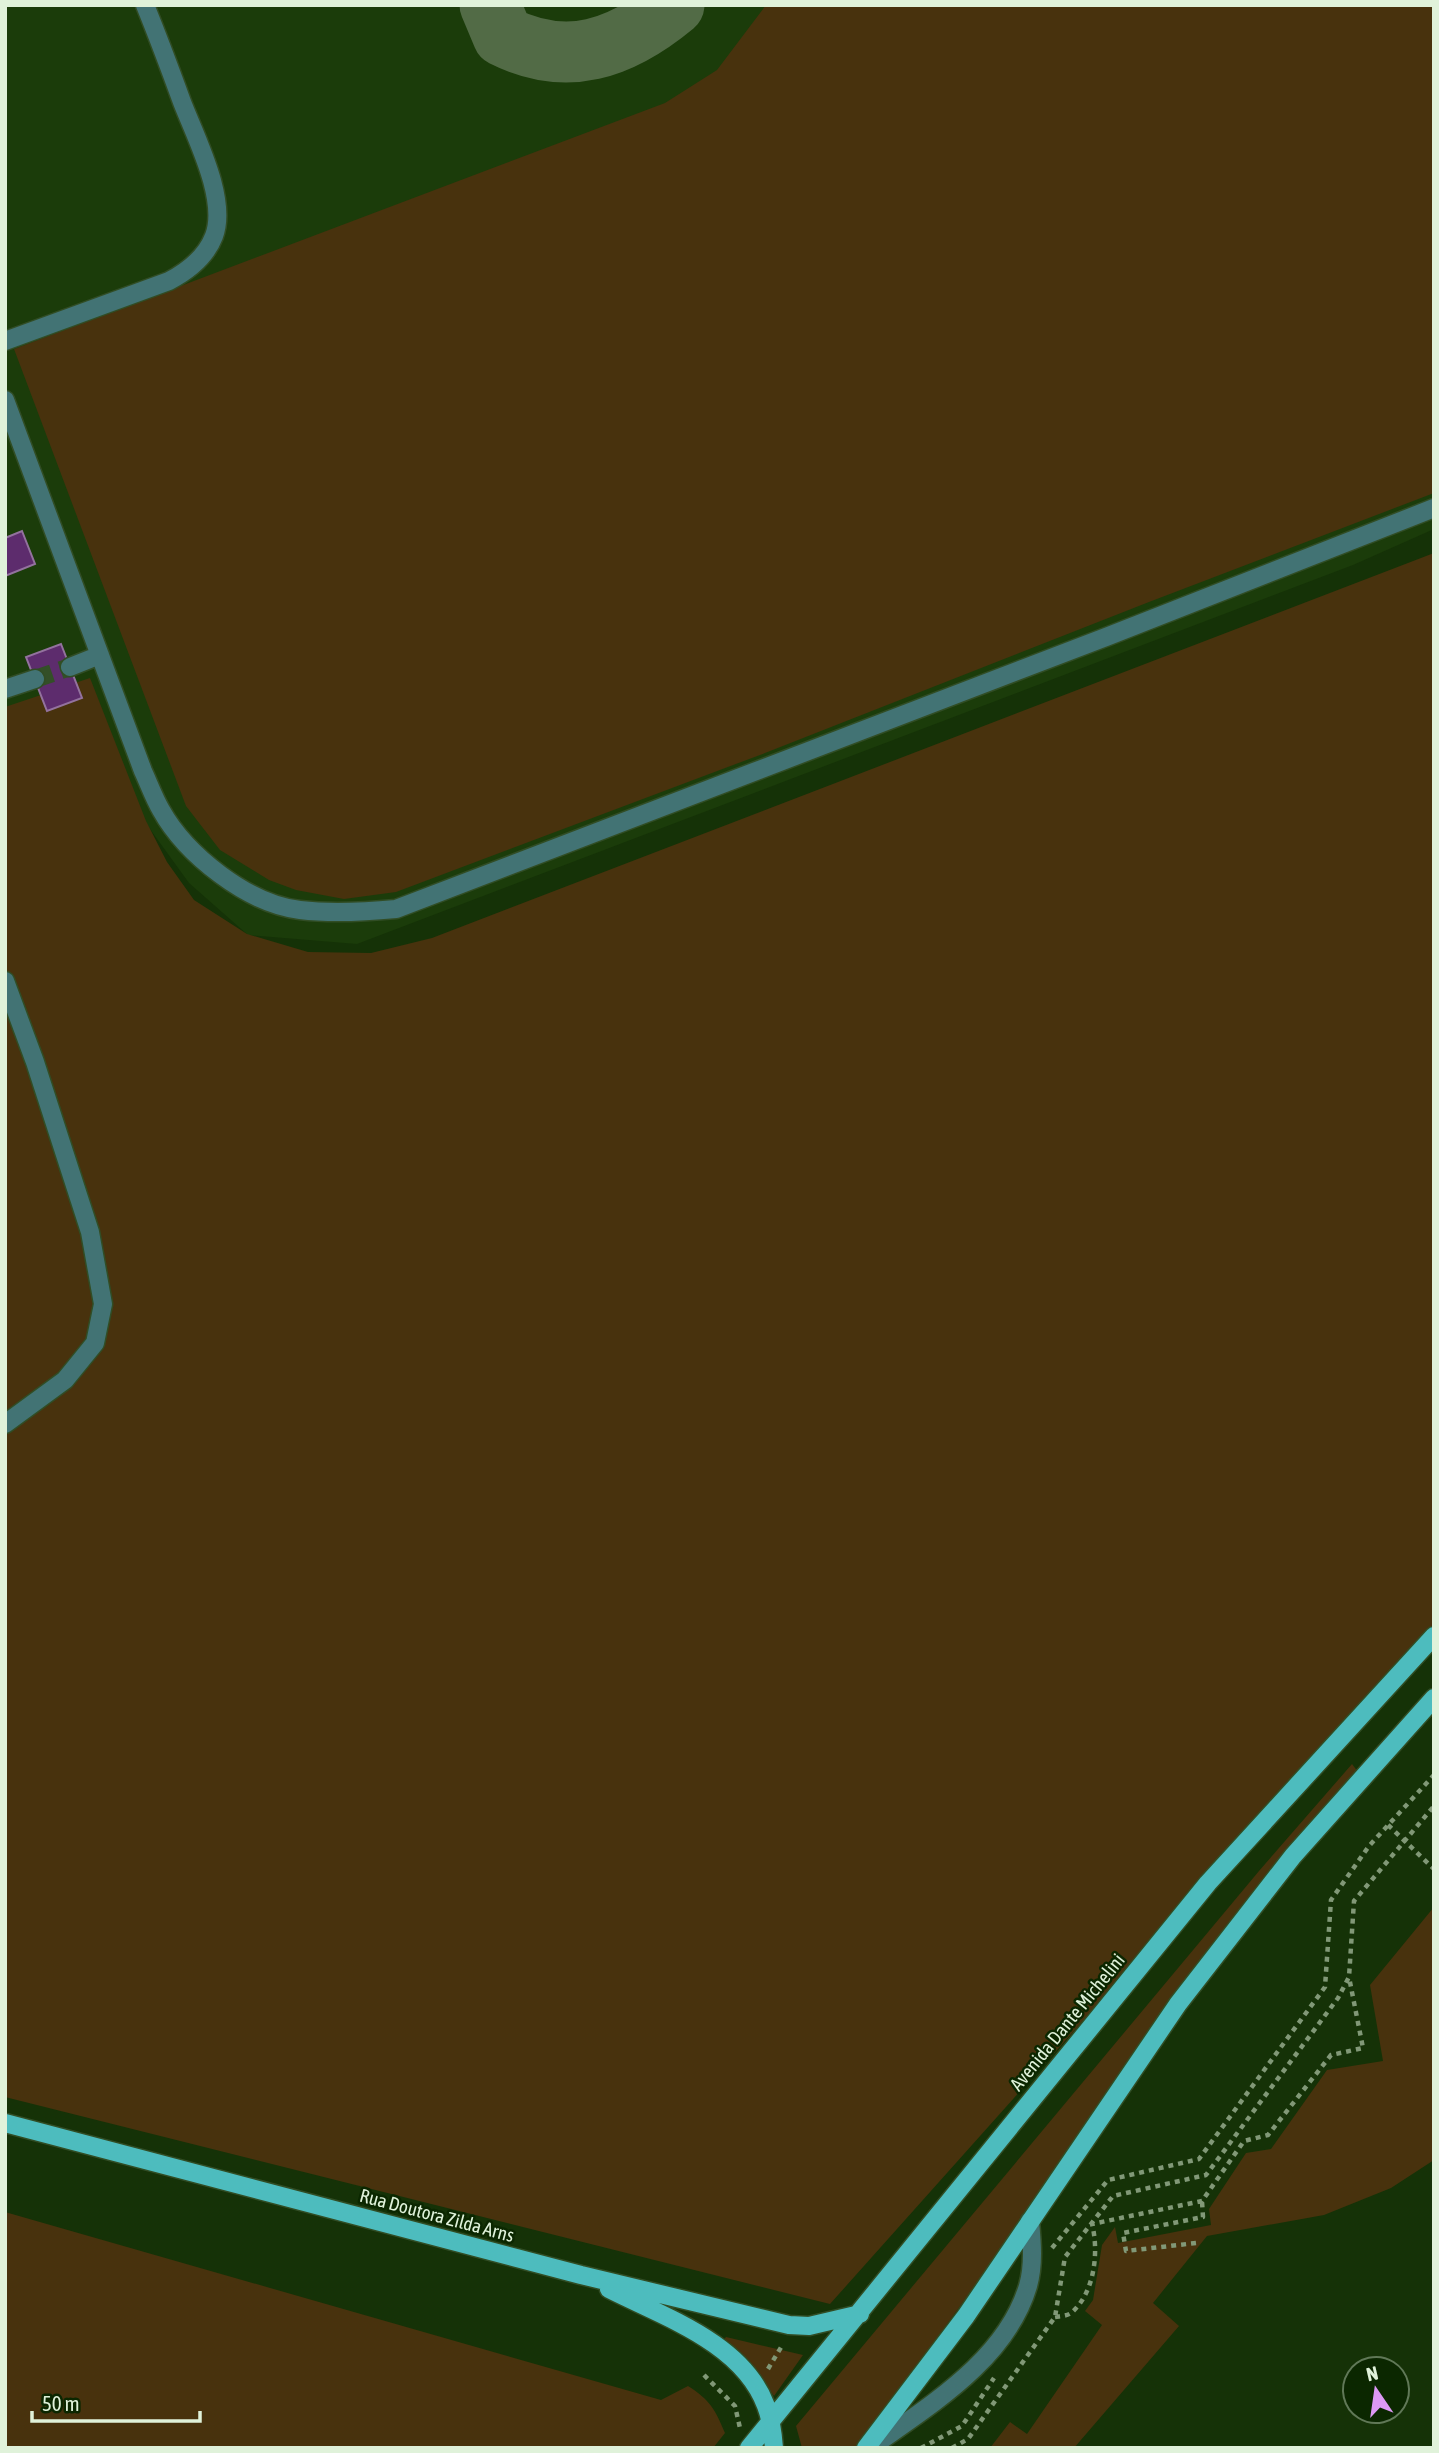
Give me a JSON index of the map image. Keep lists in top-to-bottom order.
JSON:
{
  "streets": {
    "main road": ["Avenida Dante Michelini", "Rua Doutora Zilda Arns"]
  },
  "crossings": [
    ["Avenida Dante Michelini", "Rua Doutora Zilda Arns"]
  ],
  "scale_bar": "50 m",
  "north": "top"
}
